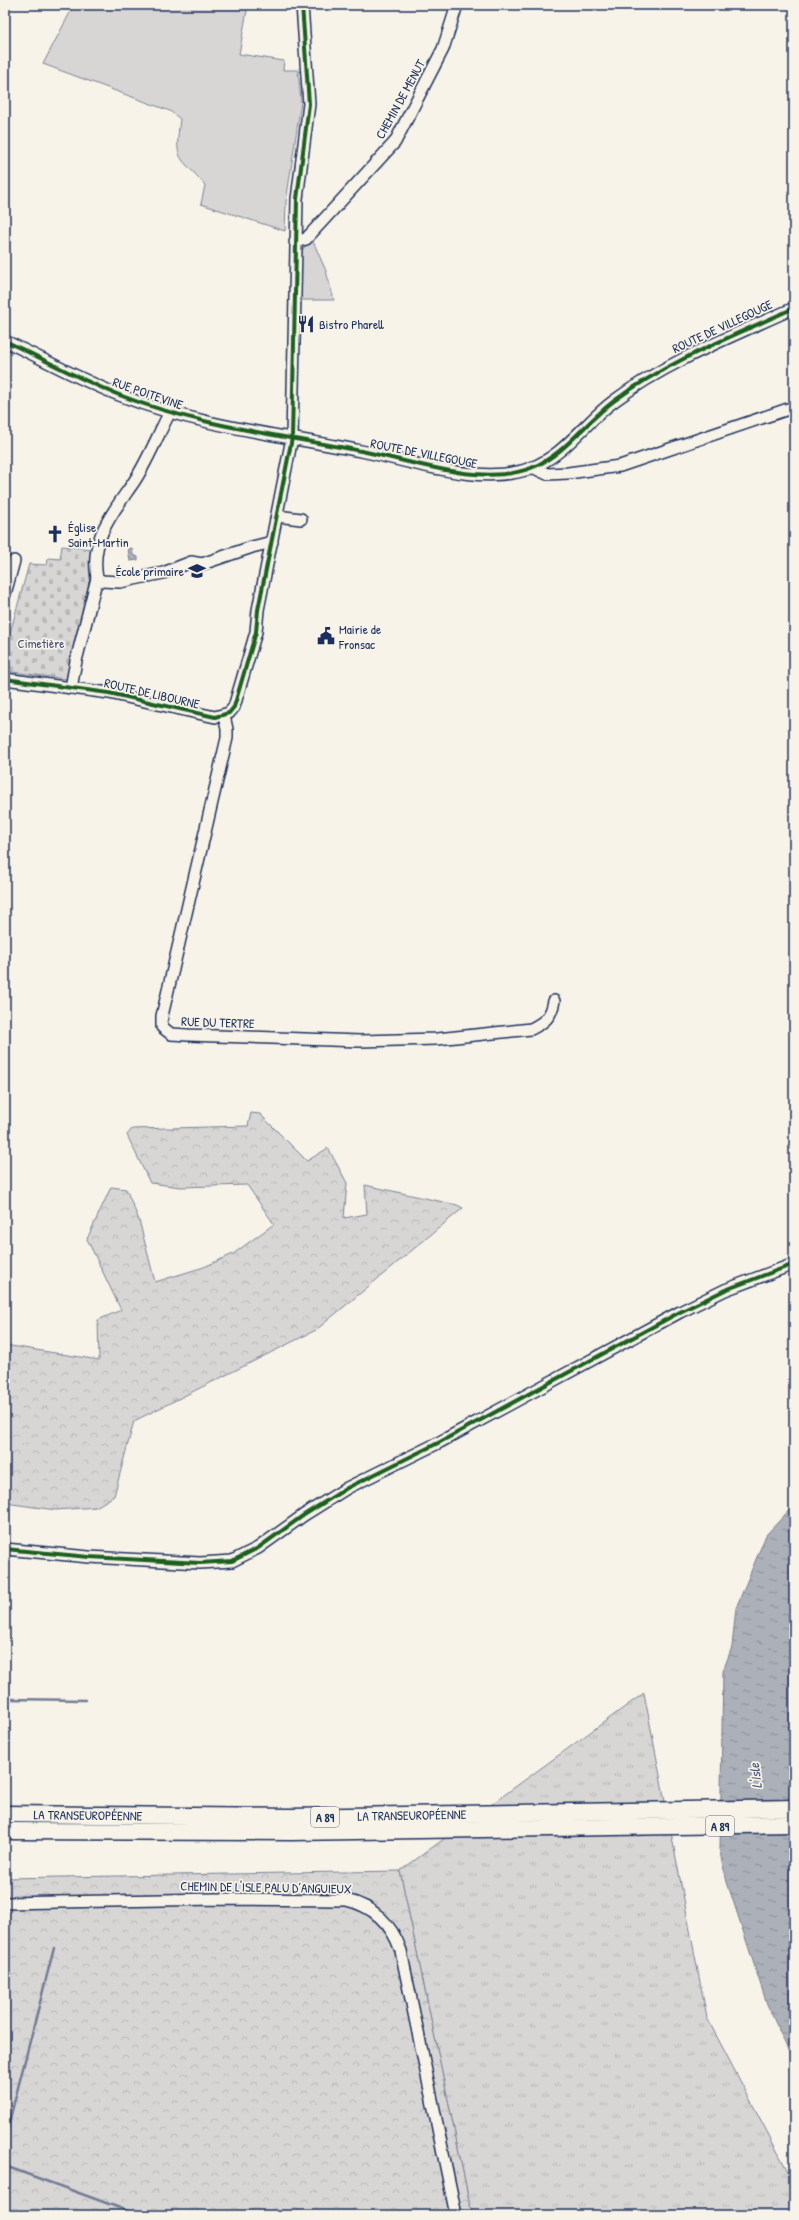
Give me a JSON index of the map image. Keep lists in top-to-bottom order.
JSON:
{
  "streets": {
    "highway": ["LA TRANSEUROPÉENNE", "A 89"],
    "street": [
      "CHEMIN DE MENUT",
      "ROUTE DE VILLEGOUGE",
      "RUE POITEVINE",
      "ROUTE DE LIBOURNE",
      "RUE DU TERTRE",
      "CHEMIN DE L'ISLE PALU D’ANGUIEUX"
    ]
  },
  "crossings": [
    ["ROUTE DE VILLEGOUGE", "RUE POITEVINE"],
    ["ROUTE DE LIBOURNE", "RUE DU TERTRE"]
  ],
  "water": ["L'Isle"],
  "parks": ["Cimetière"],
  "places": {
    "restaurant": ["Bistro Pharell"],
    "church": ["Église Saint-Martin"],
    "school or university": ["École primaire"],
    "public building": ["Mairie de Fronsac"]
  }
}
